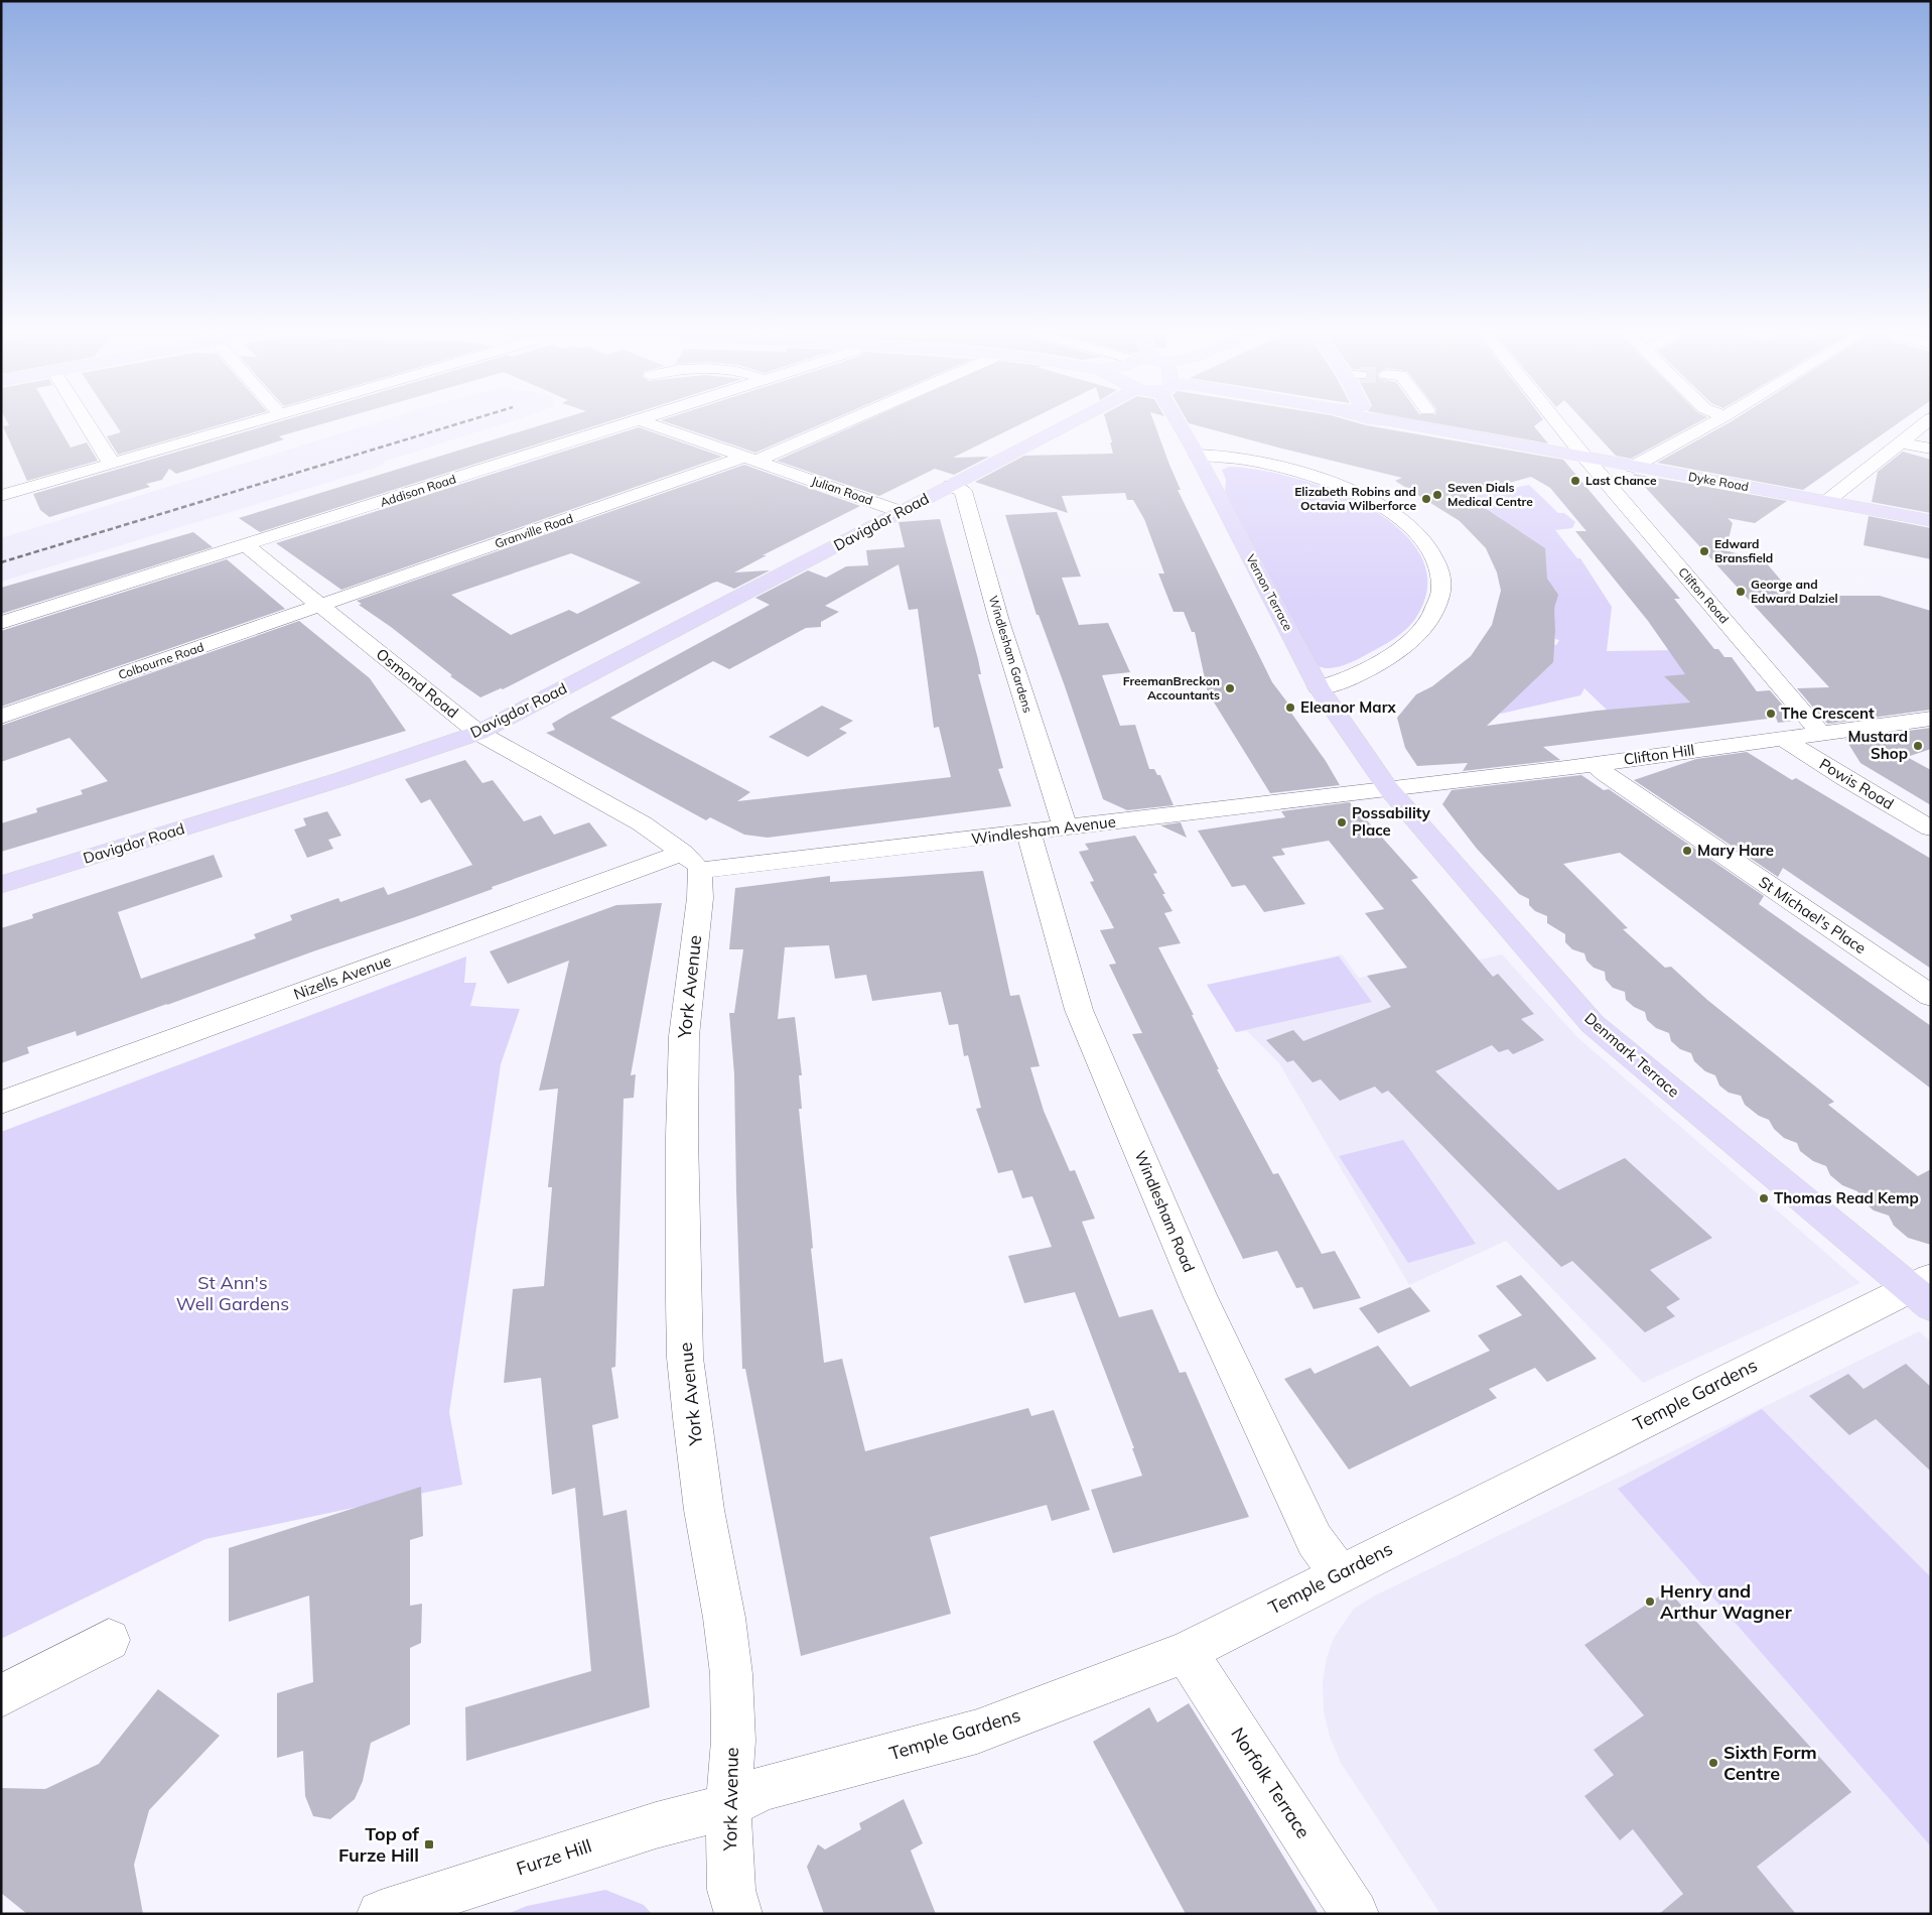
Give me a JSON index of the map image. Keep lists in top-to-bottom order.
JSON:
{
  "streets": {
    "main road": [
      "Dyke Road",
      "Davigdor Road",
      "Vernon Terrace",
      "Denmark Terrace"
    ],
    "street": [
      "Addison Road",
      "Julian Road",
      "Granville Road",
      "Clifton Road",
      "Windlesham Gardens",
      "Colbourne Road",
      "Osmond Road",
      "Clifton Hill",
      "Powis Road",
      "Windlesham Avenue",
      "St Michael's Place",
      "Nizells Avenue",
      "York Avenue",
      "Windlesham Road",
      "Temple Gardens",
      "Norfolk Terrace",
      "Furze Hill"
    ]
  },
  "crossings": [
    ["Dyke Road", "Clifton Road"],
    ["Addison Road", "Osmond Road"],
    ["Julian Road", "Davigdor Road"],
    ["Julian Road", "Granville Road"],
    ["Davigdor Road", "Windlesham Gardens"],
    ["Davigdor Road", "Osmond Road"],
    ["Granville Road", "Colbourne Road"],
    ["Granville Road", "Osmond Road"],
    ["Vernon Terrace", "Clifton Hill"],
    ["Vernon Terrace", "Windlesham Avenue"],
    ["Vernon Terrace", "Denmark Terrace"],
    ["Clifton Road", "Clifton Hill"],
    ["Windlesham Gardens", "Windlesham Avenue"],
    ["Colbourne Road", "Osmond Road"],
    ["Osmond Road", "Windlesham Avenue"],
    ["Osmond Road", "Nizells Avenue"],
    ["Osmond Road", "York Avenue"],
    ["Clifton Hill", "Powis Road"],
    ["Clifton Hill", "Windlesham Avenue"],
    ["Clifton Hill", "St Michael's Place"],
    ["Clifton Hill", "Denmark Terrace"],
    ["Windlesham Avenue", "Nizells Avenue"],
    ["Windlesham Avenue", "York Avenue"],
    ["Windlesham Avenue", "Denmark Terrace"],
    ["Windlesham Avenue", "Windlesham Road"],
    ["Nizells Avenue", "York Avenue"],
    ["York Avenue", "Temple Gardens"],
    ["York Avenue", "Furze Hill"],
    ["Denmark Terrace", "Temple Gardens"],
    ["Windlesham Road", "Temple Gardens"],
    ["Temple Gardens", "Norfolk Terrace"],
    ["Temple Gardens", "Furze Hill"]
  ],
  "parks": ["St Ann's Well Gardens"],
  "places": {
    "other": [
      "Last Chance",
      "Seven Dials Medical Centre",
      "Elizabeth Robins and Octavia Wilberforce",
      "Edward Bransfield",
      "George and Edward Dalziel",
      "FreemanBreckon Accountants",
      "Eleanor Marx",
      "The Crescent",
      "Mustard Shop",
      "Possability Place",
      "Mary Hare",
      "Thomas Read Kemp",
      "Henry and Arthur Wagner",
      "Sixth Form Centre"
    ],
    "transit": ["Top of Furze Hill"]
  }
}
